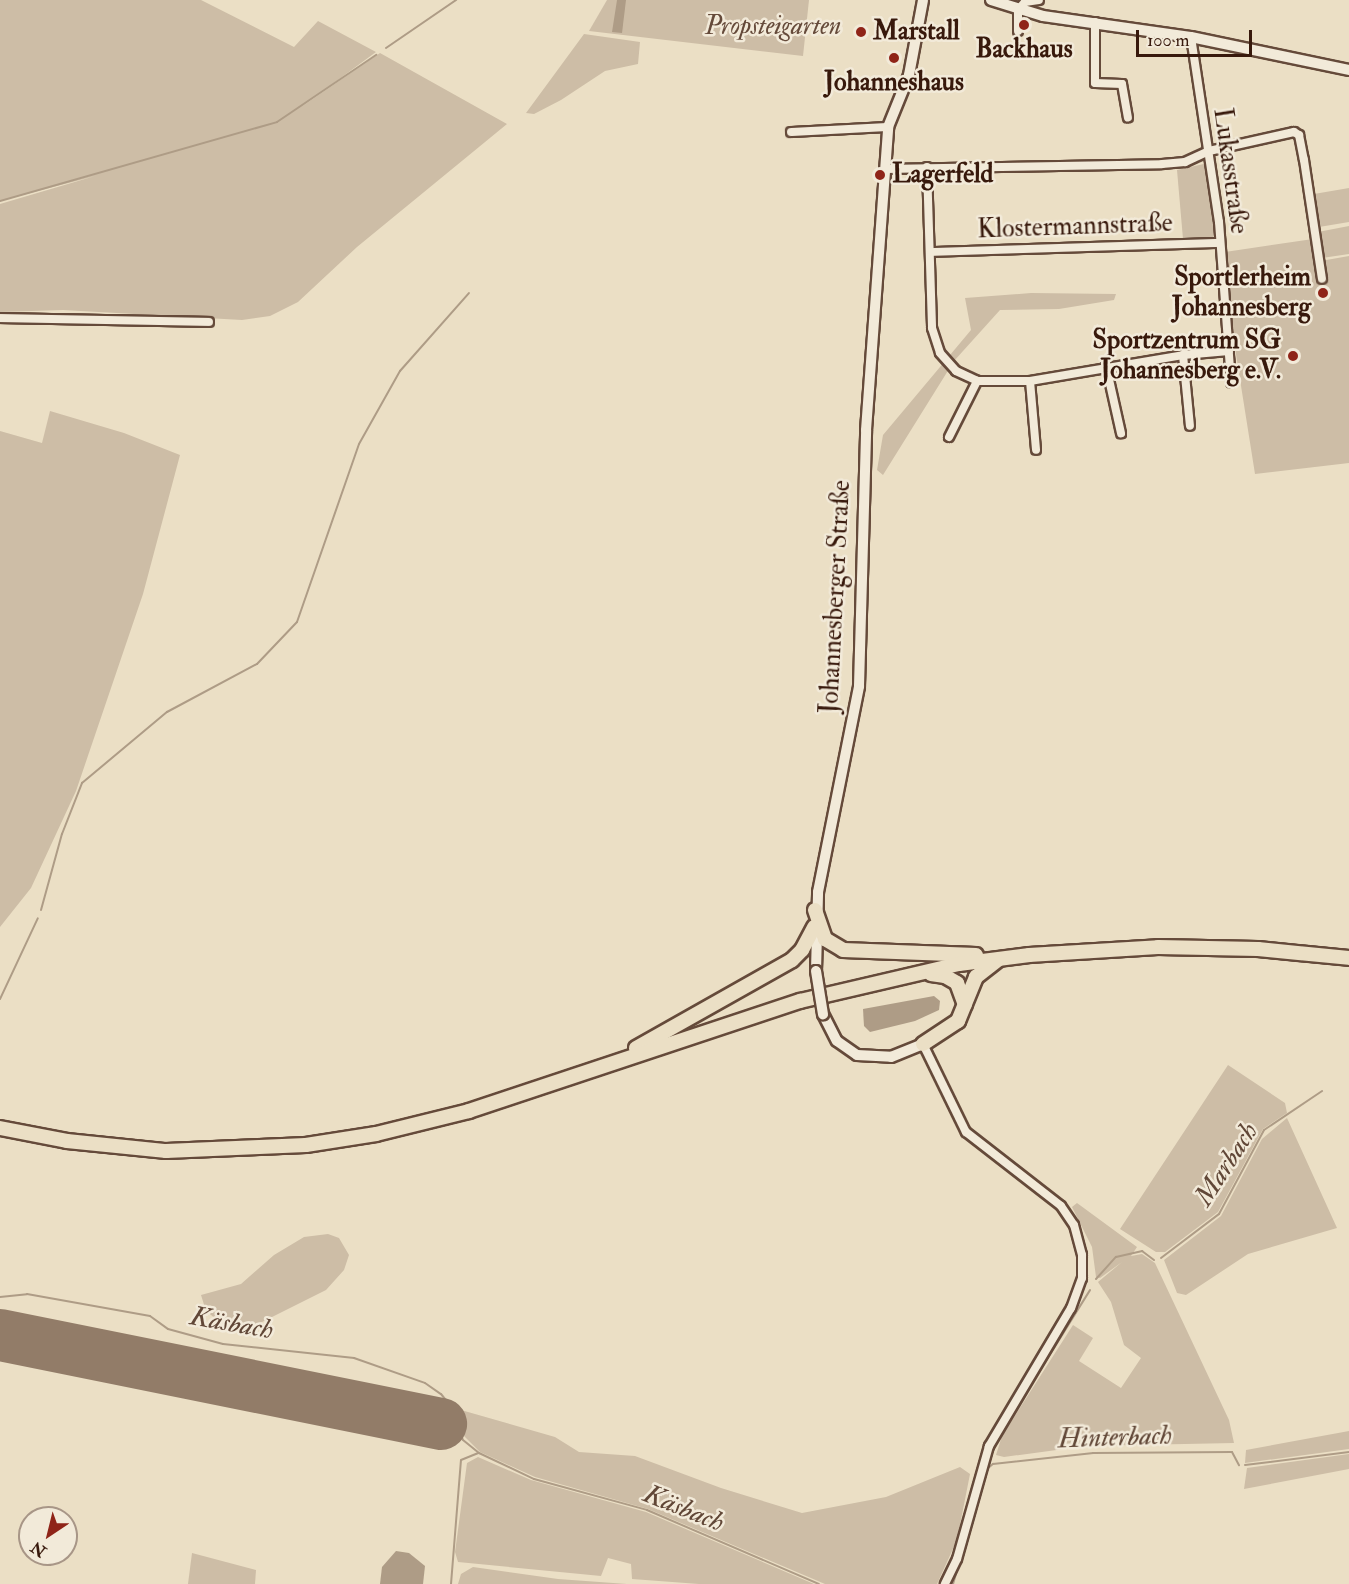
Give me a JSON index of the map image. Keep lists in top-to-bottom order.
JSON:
{
  "streets": {
    "street": ["Lukasstraße", "Klostermannstraße", "Johannesberger Straße"]
  },
  "crossings": [
    ["Lukasstraße", "Klostermannstraße"]
  ],
  "water": ["Marbach", "Käsbach", "Hinterbach"],
  "parks": ["Propsteigarten"],
  "places": [
    "Backhaus",
    "Marstall",
    "Johanneshaus",
    "Lagerfeld",
    "Sportlerheim Johannesberg",
    "Sportzentrum SG Johannesberg e.V."
  ],
  "scale_bar": "100 m",
  "north": "bottom left"
}
